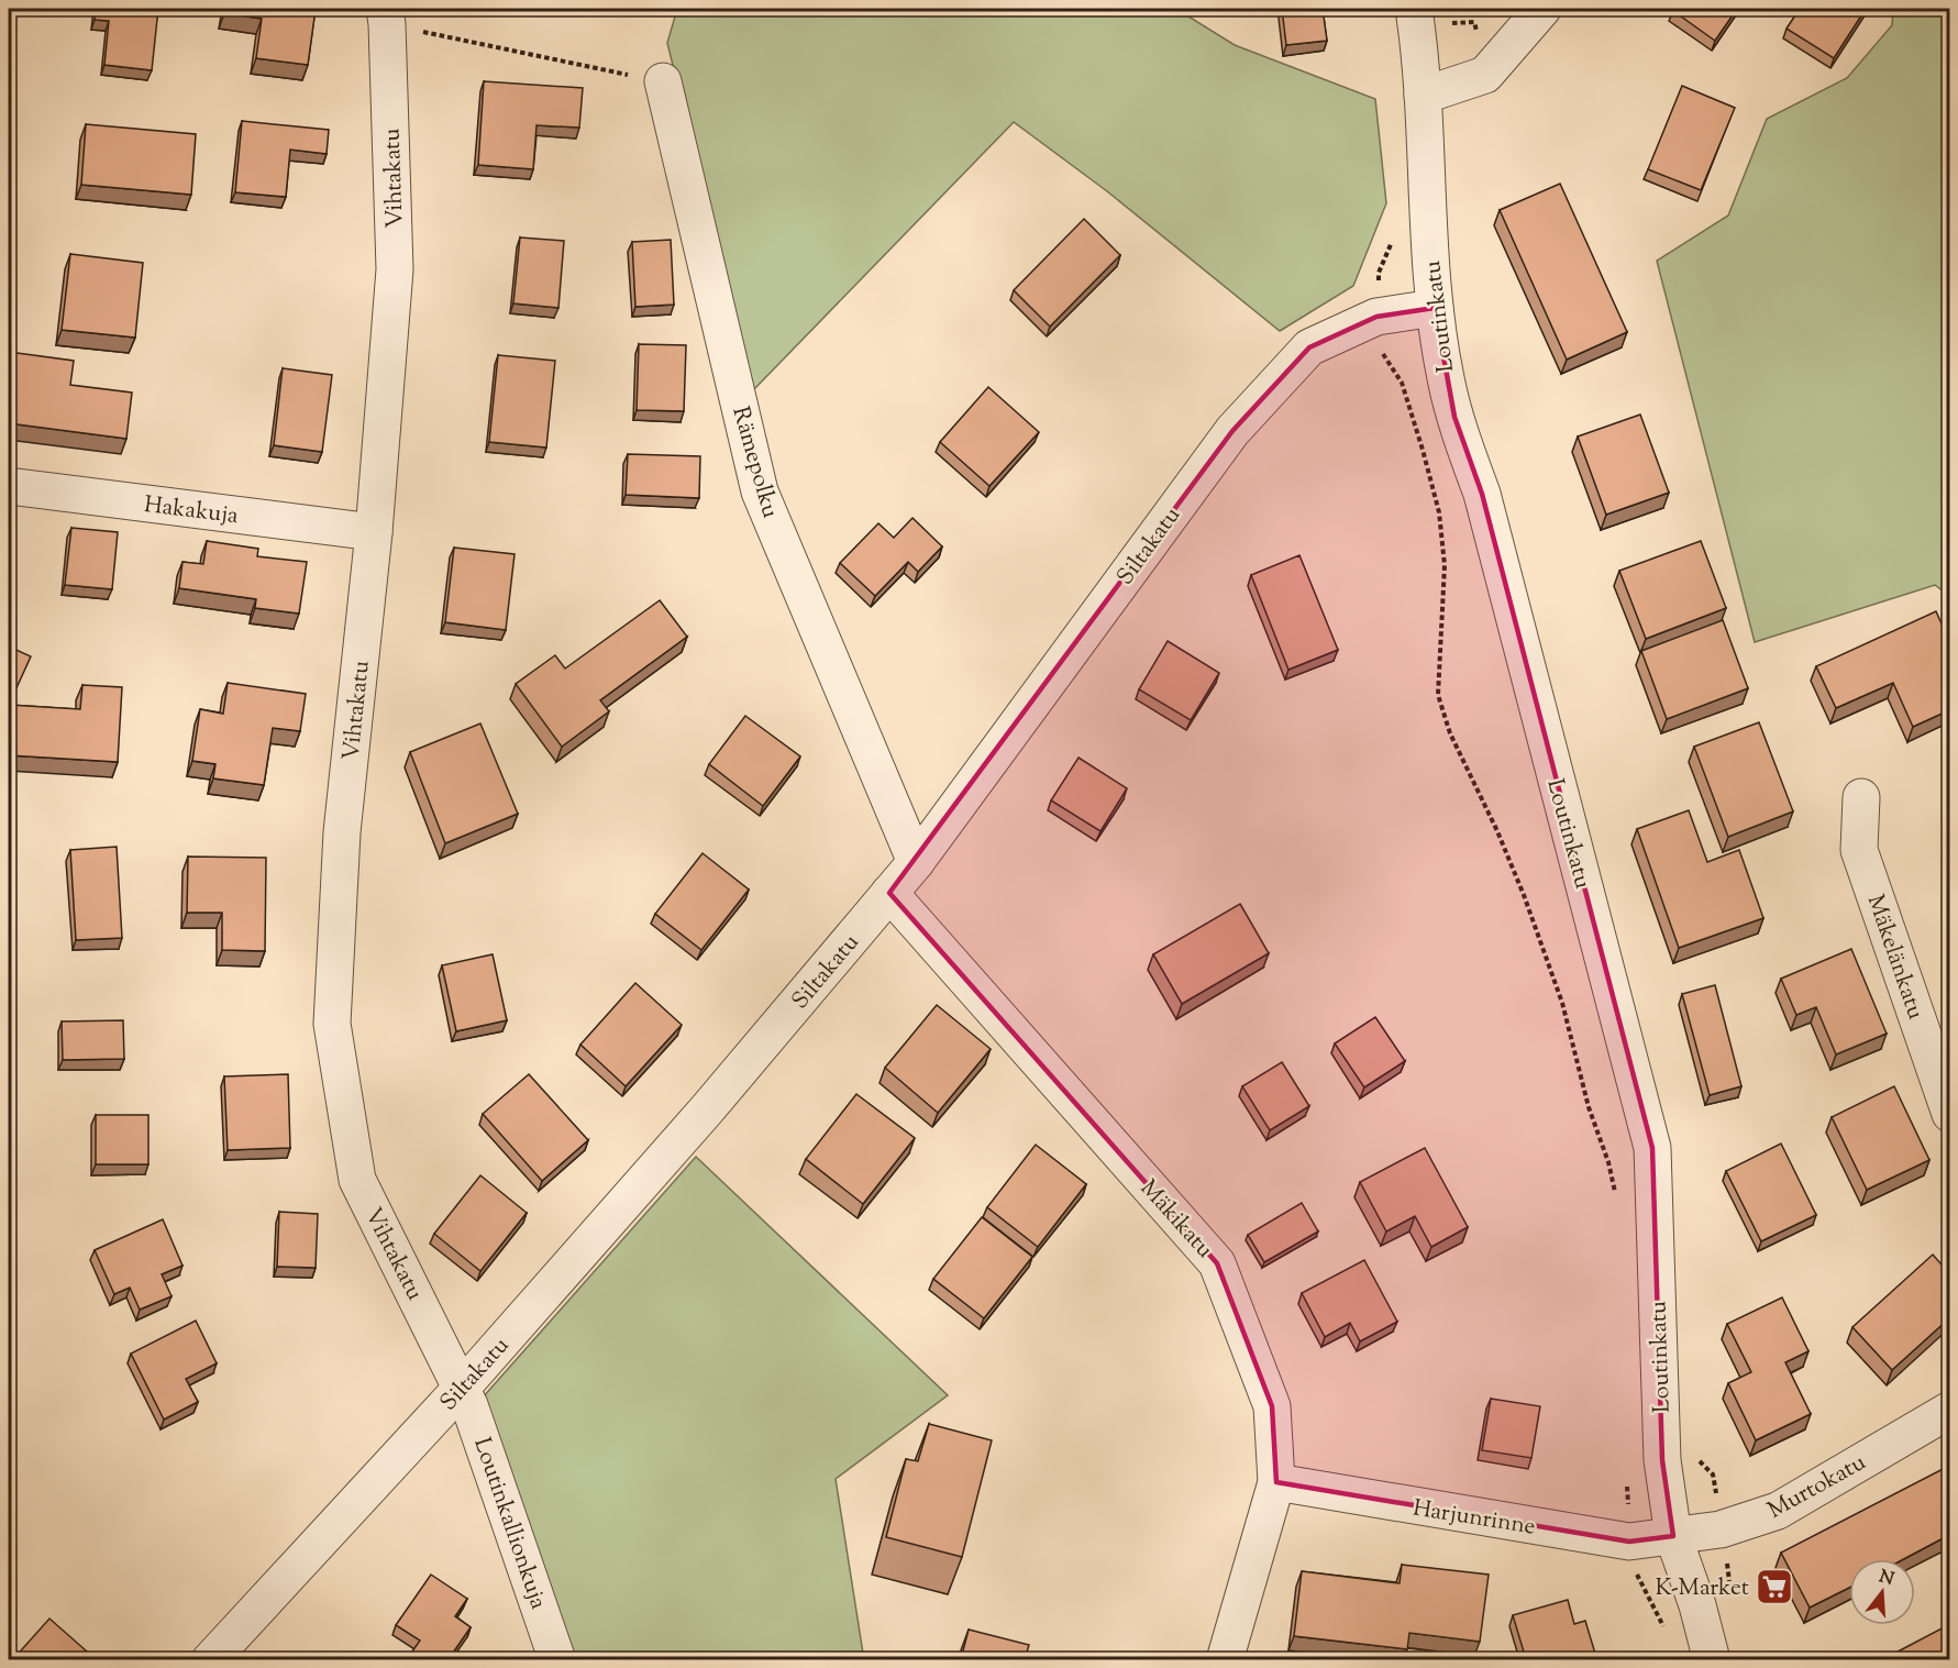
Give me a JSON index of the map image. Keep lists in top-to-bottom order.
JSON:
{
  "streets": {
    "street": [
      "Vihtakatu",
      "Loutinkatu",
      "Rämepolku",
      "Hakakuja",
      "Siltakatu",
      "Mäkelänkatu",
      "Mäkikatu",
      "Murtokatu",
      "Harjunrinne",
      "Loutinkallionkuja"
    ]
  },
  "crossings": [
    ["Vihtakatu", "Hakakuja"],
    ["Vihtakatu", "Siltakatu"],
    ["Vihtakatu", "Loutinkallionkuja"],
    ["Loutinkatu", "Siltakatu"],
    ["Loutinkatu", "Murtokatu"],
    ["Loutinkatu", "Harjunrinne"],
    ["Rämepolku", "Siltakatu"],
    ["Siltakatu", "Mäkikatu"],
    ["Siltakatu", "Loutinkallionkuja"],
    ["Mäkikatu", "Harjunrinne"],
    ["Murtokatu", "Harjunrinne"]
  ],
  "places": {
    "supermarket": ["K-Market"]
  },
  "north": "top"
}
